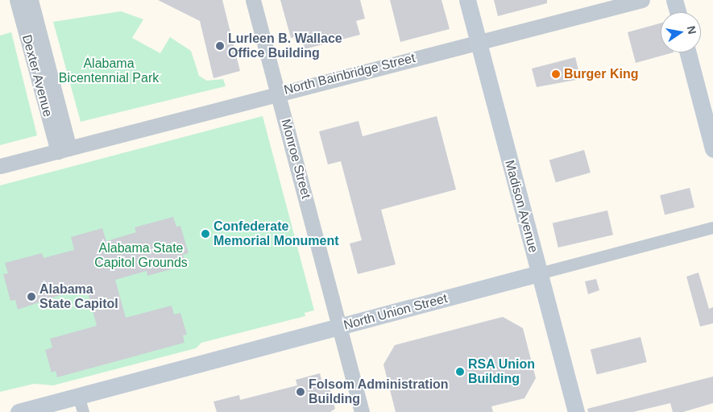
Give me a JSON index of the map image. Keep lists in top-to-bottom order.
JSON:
{
  "streets": {
    "main road": ["Madison Avenue", "North Union Street"],
    "street": ["North Bainbridge Street", "Dexter Avenue", "Monroe Street"]
  },
  "crossings": [
    ["North Bainbridge Street", "Dexter Avenue"],
    ["North Bainbridge Street", "Monroe Street"],
    ["North Bainbridge Street", "Madison Avenue"],
    ["Monroe Street", "North Union Street"],
    ["Madison Avenue", "North Union Street"]
  ],
  "parks": ["Alabama Bicentennial Park", "Alabama State Capitol Grounds"],
  "places": [
    "Lurleen B. Wallace Office Building",
    "Burger King",
    "Confederate Memorial Monument",
    "Alabama State Capitol",
    "RSA Union Building",
    "Folsom Administration Building"
  ],
  "north": "right"
}
